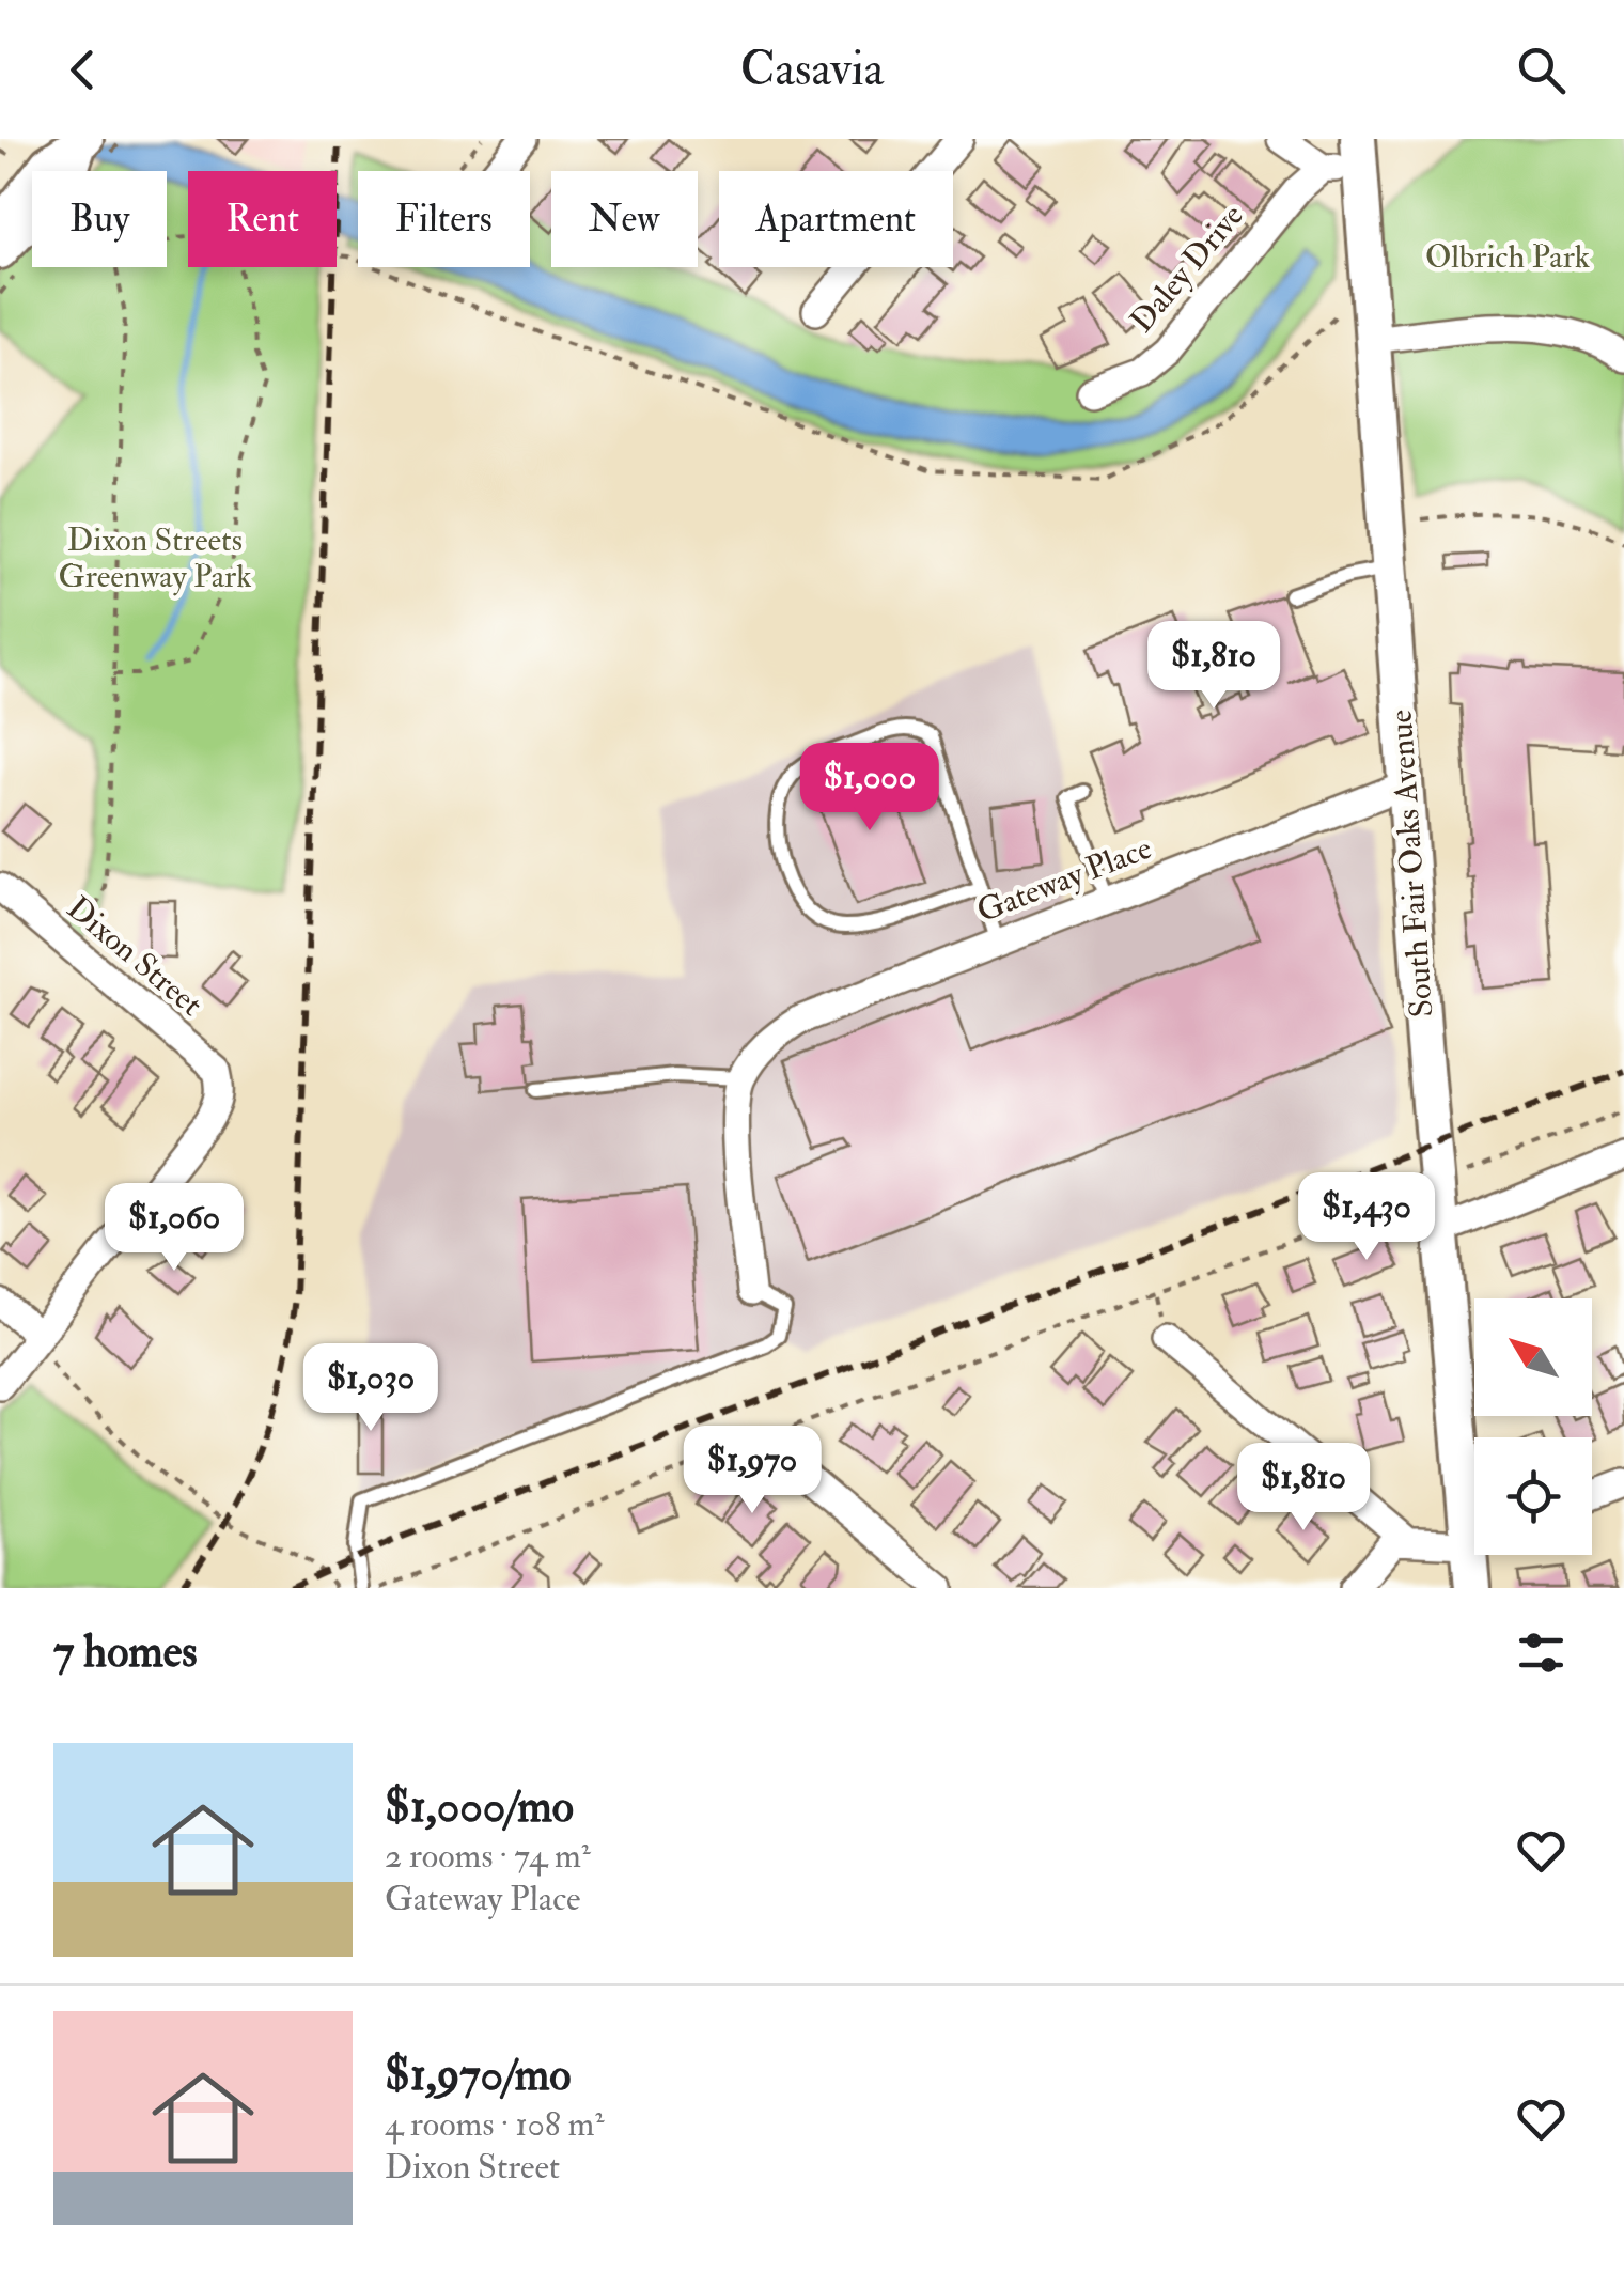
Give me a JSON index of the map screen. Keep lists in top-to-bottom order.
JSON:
{
  "streets": {
    "street": [
      "Daley Drive",
      "South Fair Oaks Avenue",
      "Gateway Place",
      "Dixon Street"
    ]
  },
  "crossings": [
    ["South Fair Oaks Avenue", "Gateway Place"]
  ],
  "parks": ["Olbrich Park", "Dixon Streets Greenway Park"],
  "north": "top left",
  "page": {
    "header": "Casavia",
    "chip": [
      "Buy",
      "Rent",
      "Filters",
      "New",
      "Apartment"
    ],
    "price": [
      "$1,810",
      "$1,000",
      "$1,430",
      "$1,060",
      "$1,030",
      "$1,970",
      "$1,810"
    ],
    "heading": "7 homes",
    "list": [
      {
        "name": "$1,000/mo",
        "note": "2 rooms · 74 m² · Gateway Place"
      },
      {
        "name": "$1,970/mo",
        "note": "4 rooms · 108 m² · Dixon Street"
      }
    ]
  }
}
